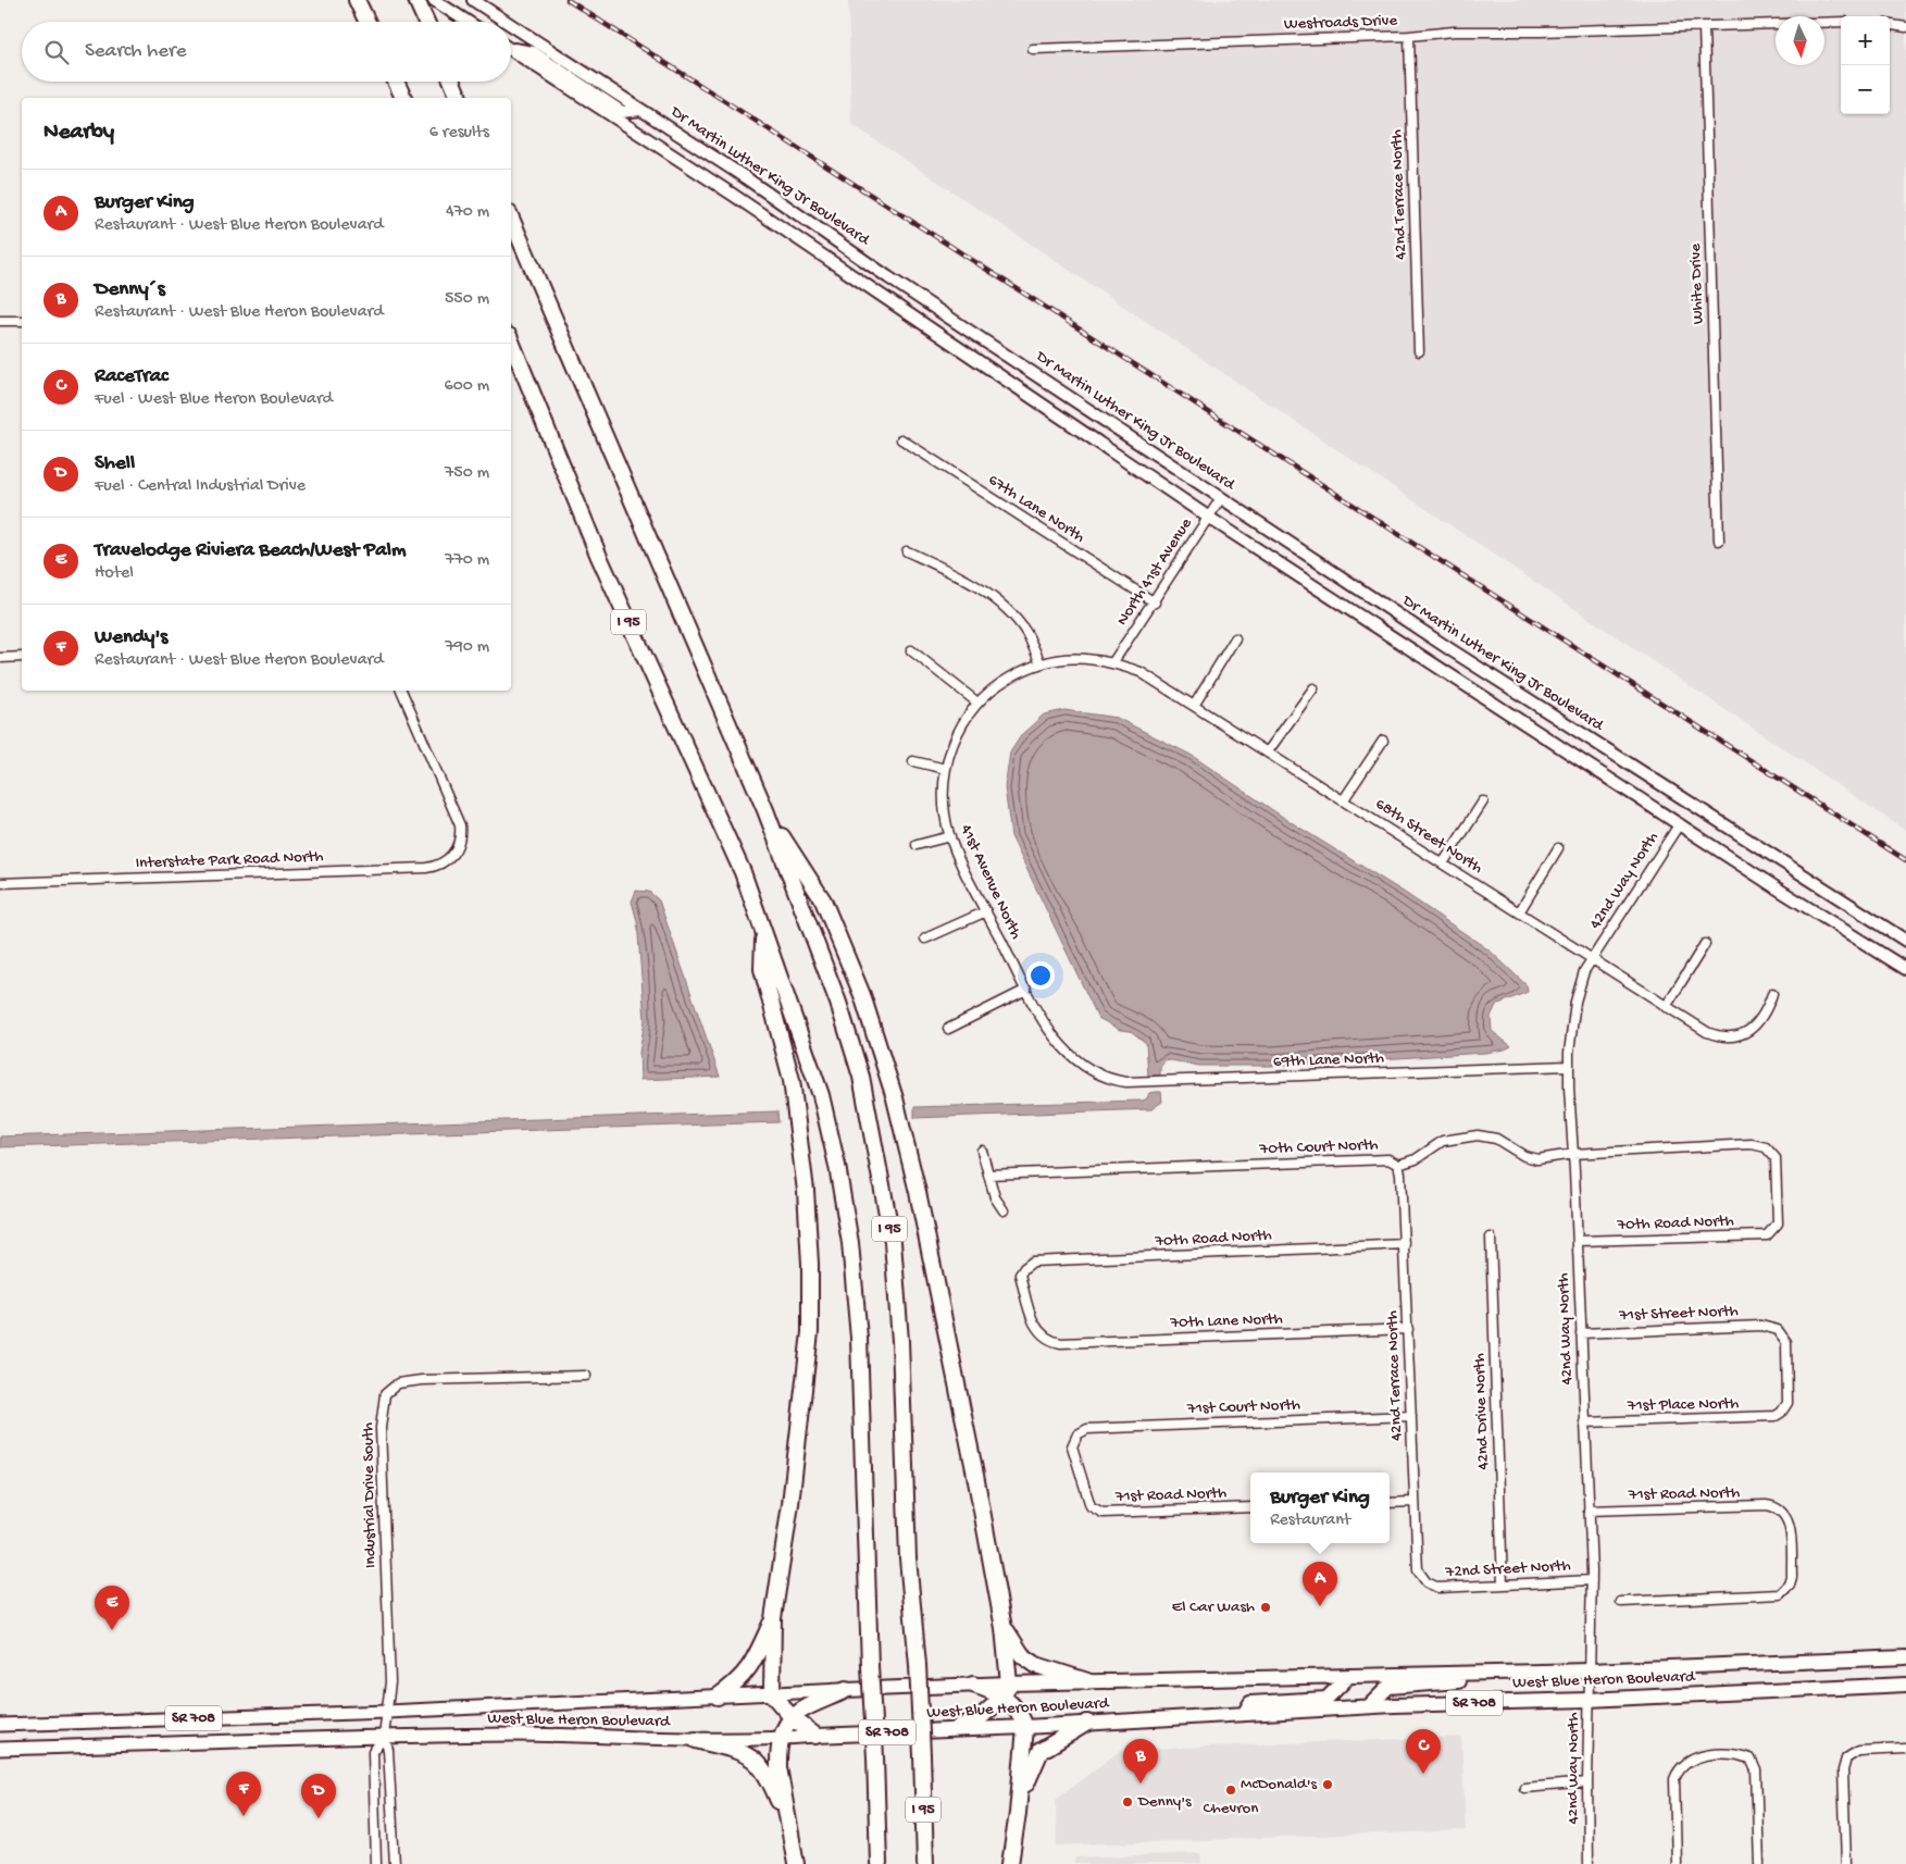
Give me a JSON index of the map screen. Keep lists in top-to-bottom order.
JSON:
{
  "streets": {
    "highway": ["I 95", "West Blue Heron Boulevard", "SR 708"],
    "main road": ["Dr Martin Luther King Jr Boulevard"],
    "street": [
      "Westroads Drive",
      "42nd Terrace North",
      "White Drive",
      "67th Lane North",
      "North 41st Avenue",
      "68th Street North",
      "Interstate Park Road North",
      "42nd Way North",
      "41st Avenue North",
      "69th Lane North",
      "70th Court North",
      "70th Road North",
      "71st Street North",
      "70th Lane North",
      "71st Place North",
      "71st Court North",
      "42nd Drive North",
      "71st Road North",
      "Industrial Drive South",
      "72nd Street North"
    ]
  },
  "crossings": [
    ["Westroads Drive", "42nd Terrace North"],
    ["Westroads Drive", "White Drive"],
    ["Dr Martin Luther King Jr Boulevard", "North 41st Avenue"],
    ["42nd Terrace North", "70th Court North"],
    ["42nd Terrace North", "70th Road North"],
    ["42nd Terrace North", "70th Lane North"],
    ["42nd Terrace North", "71st Court North"],
    ["42nd Terrace North", "72nd Street North"],
    ["67th Lane North", "North 41st Avenue"],
    ["North 41st Avenue", "68th Street North"],
    ["North 41st Avenue", "41st Avenue North"],
    ["68th Street North", "42nd Way North"],
    ["68th Street North", "41st Avenue North"],
    ["42nd Way North", "69th Lane North"],
    ["42nd Way North", "70th Court North"],
    ["42nd Way North", "70th Road North"],
    ["42nd Way North", "71st Street North"],
    ["42nd Way North", "71st Place North"],
    ["42nd Way North", "71st Road North"],
    ["42nd Way North", "72nd Street North"],
    ["42nd Way North", "West Blue Heron Boulevard"],
    ["41st Avenue North", "69th Lane North"],
    ["70th Court North", "70th Road North"],
    ["70th Road North", "70th Lane North"],
    ["71st Street North", "71st Place North"],
    ["71st Court North", "71st Road North"],
    ["42nd Drive North", "72nd Street North"],
    ["Industrial Drive South", "West Blue Heron Boulevard"]
  ],
  "places": [
    "El Car Wash",
    "McDonald's",
    "Chevron",
    "Denny's"
  ],
  "north": "bottom",
  "page": {
    "map_buttons": ["+", "−"],
    "search": "Search here",
    "heading": ["Nearby", "6 results"],
    "list": [
      {
        "mark": "A",
        "name": "Burger King",
        "note": "Restaurant · West Blue Heron Boulevard",
        "value": "470 m"
      },
      {
        "mark": "B",
        "name": "Denny´s",
        "note": "Restaurant · West Blue Heron Boulevard",
        "value": "550 m"
      },
      {
        "mark": "C",
        "name": "RaceTrac",
        "note": "Fuel · West Blue Heron Boulevard",
        "value": "600 m"
      },
      {
        "mark": "D",
        "name": "Shell",
        "note": "Fuel · Central Industrial Drive",
        "value": "750 m"
      },
      {
        "mark": "E",
        "name": "Travelodge Riviera Beach/West Palm",
        "note": "Hotel",
        "value": "770 m"
      },
      {
        "mark": "F",
        "name": "Wendy's",
        "note": "Restaurant · West Blue Heron Boulevard",
        "value": "790 m"
      }
    ],
    "popup": ["Burger King", "Restaurant"],
    "pins": [
      "A",
      "E",
      "C",
      "B",
      "F",
      "D"
    ]
  }
}
